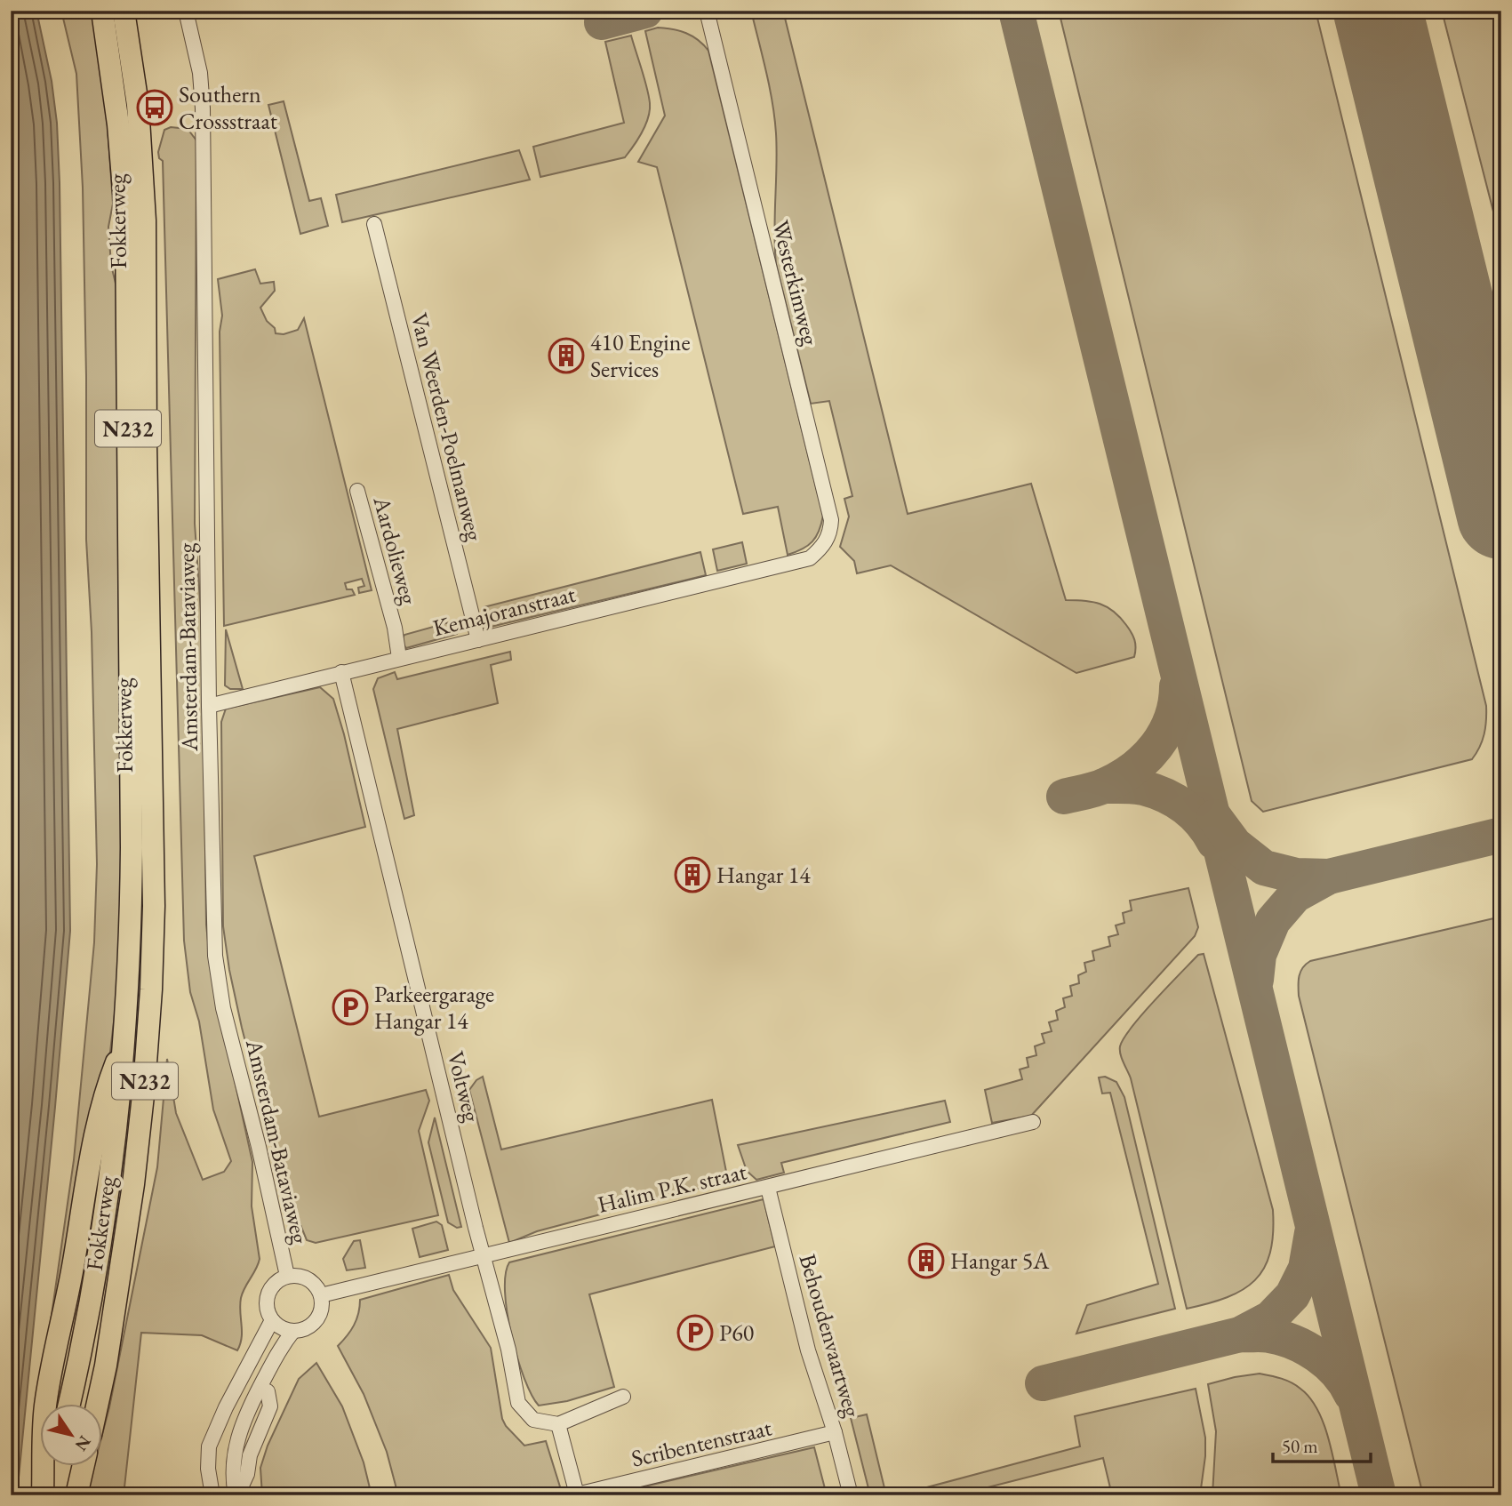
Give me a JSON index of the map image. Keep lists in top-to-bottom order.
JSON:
{
  "streets": {
    "main road": ["Fokkerweg", "N232"],
    "street": [
      "Westerkimweg",
      "Van Weerden-Poelmanweg",
      "Aardolieweg",
      "Kemajoranstraat",
      "Amsterdam-Bataviaweg",
      "Voltweg",
      "Halim P.K. straat",
      "Behoudenvaartweg",
      "Scribentenstraat"
    ]
  },
  "crossings": [
    ["Fokkerweg", "N232"],
    ["Westerkimweg", "Kemajoranstraat"],
    ["Van Weerden-Poelmanweg", "Kemajoranstraat"],
    ["Aardolieweg", "Kemajoranstraat"],
    ["Kemajoranstraat", "Amsterdam-Bataviaweg"],
    ["Kemajoranstraat", "Voltweg"],
    ["Amsterdam-Bataviaweg", "Halim P.K. straat"],
    ["Voltweg", "Halim P.K. straat"],
    ["Halim P.K. straat", "Behoudenvaartweg"],
    ["Behoudenvaartweg", "Scribentenstraat"]
  ],
  "places": {
    "bus stop": ["Southern Crossstraat"],
    "building": ["410 Engine Services", "Hangar 14", "Hangar 5A"],
    "parking": ["Parkeergarage Hangar 14", "P60"]
  },
  "scale_bar": "50 m",
  "north": "bottom right"
}
